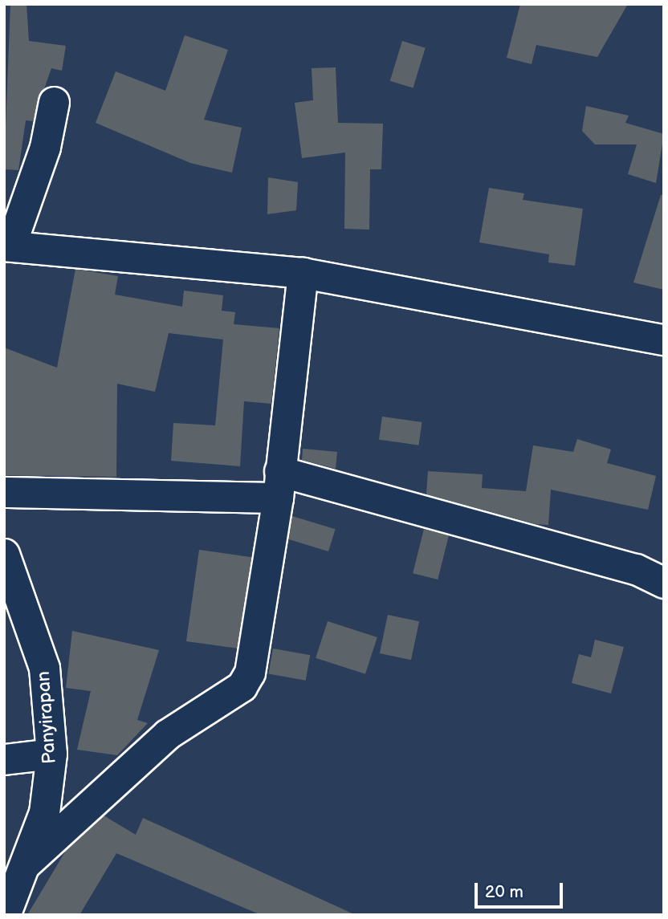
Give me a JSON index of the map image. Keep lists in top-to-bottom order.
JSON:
{
  "streets": {
    "street": ["Panyirapan"]
  },
  "scale_bar": "20 m"
}
